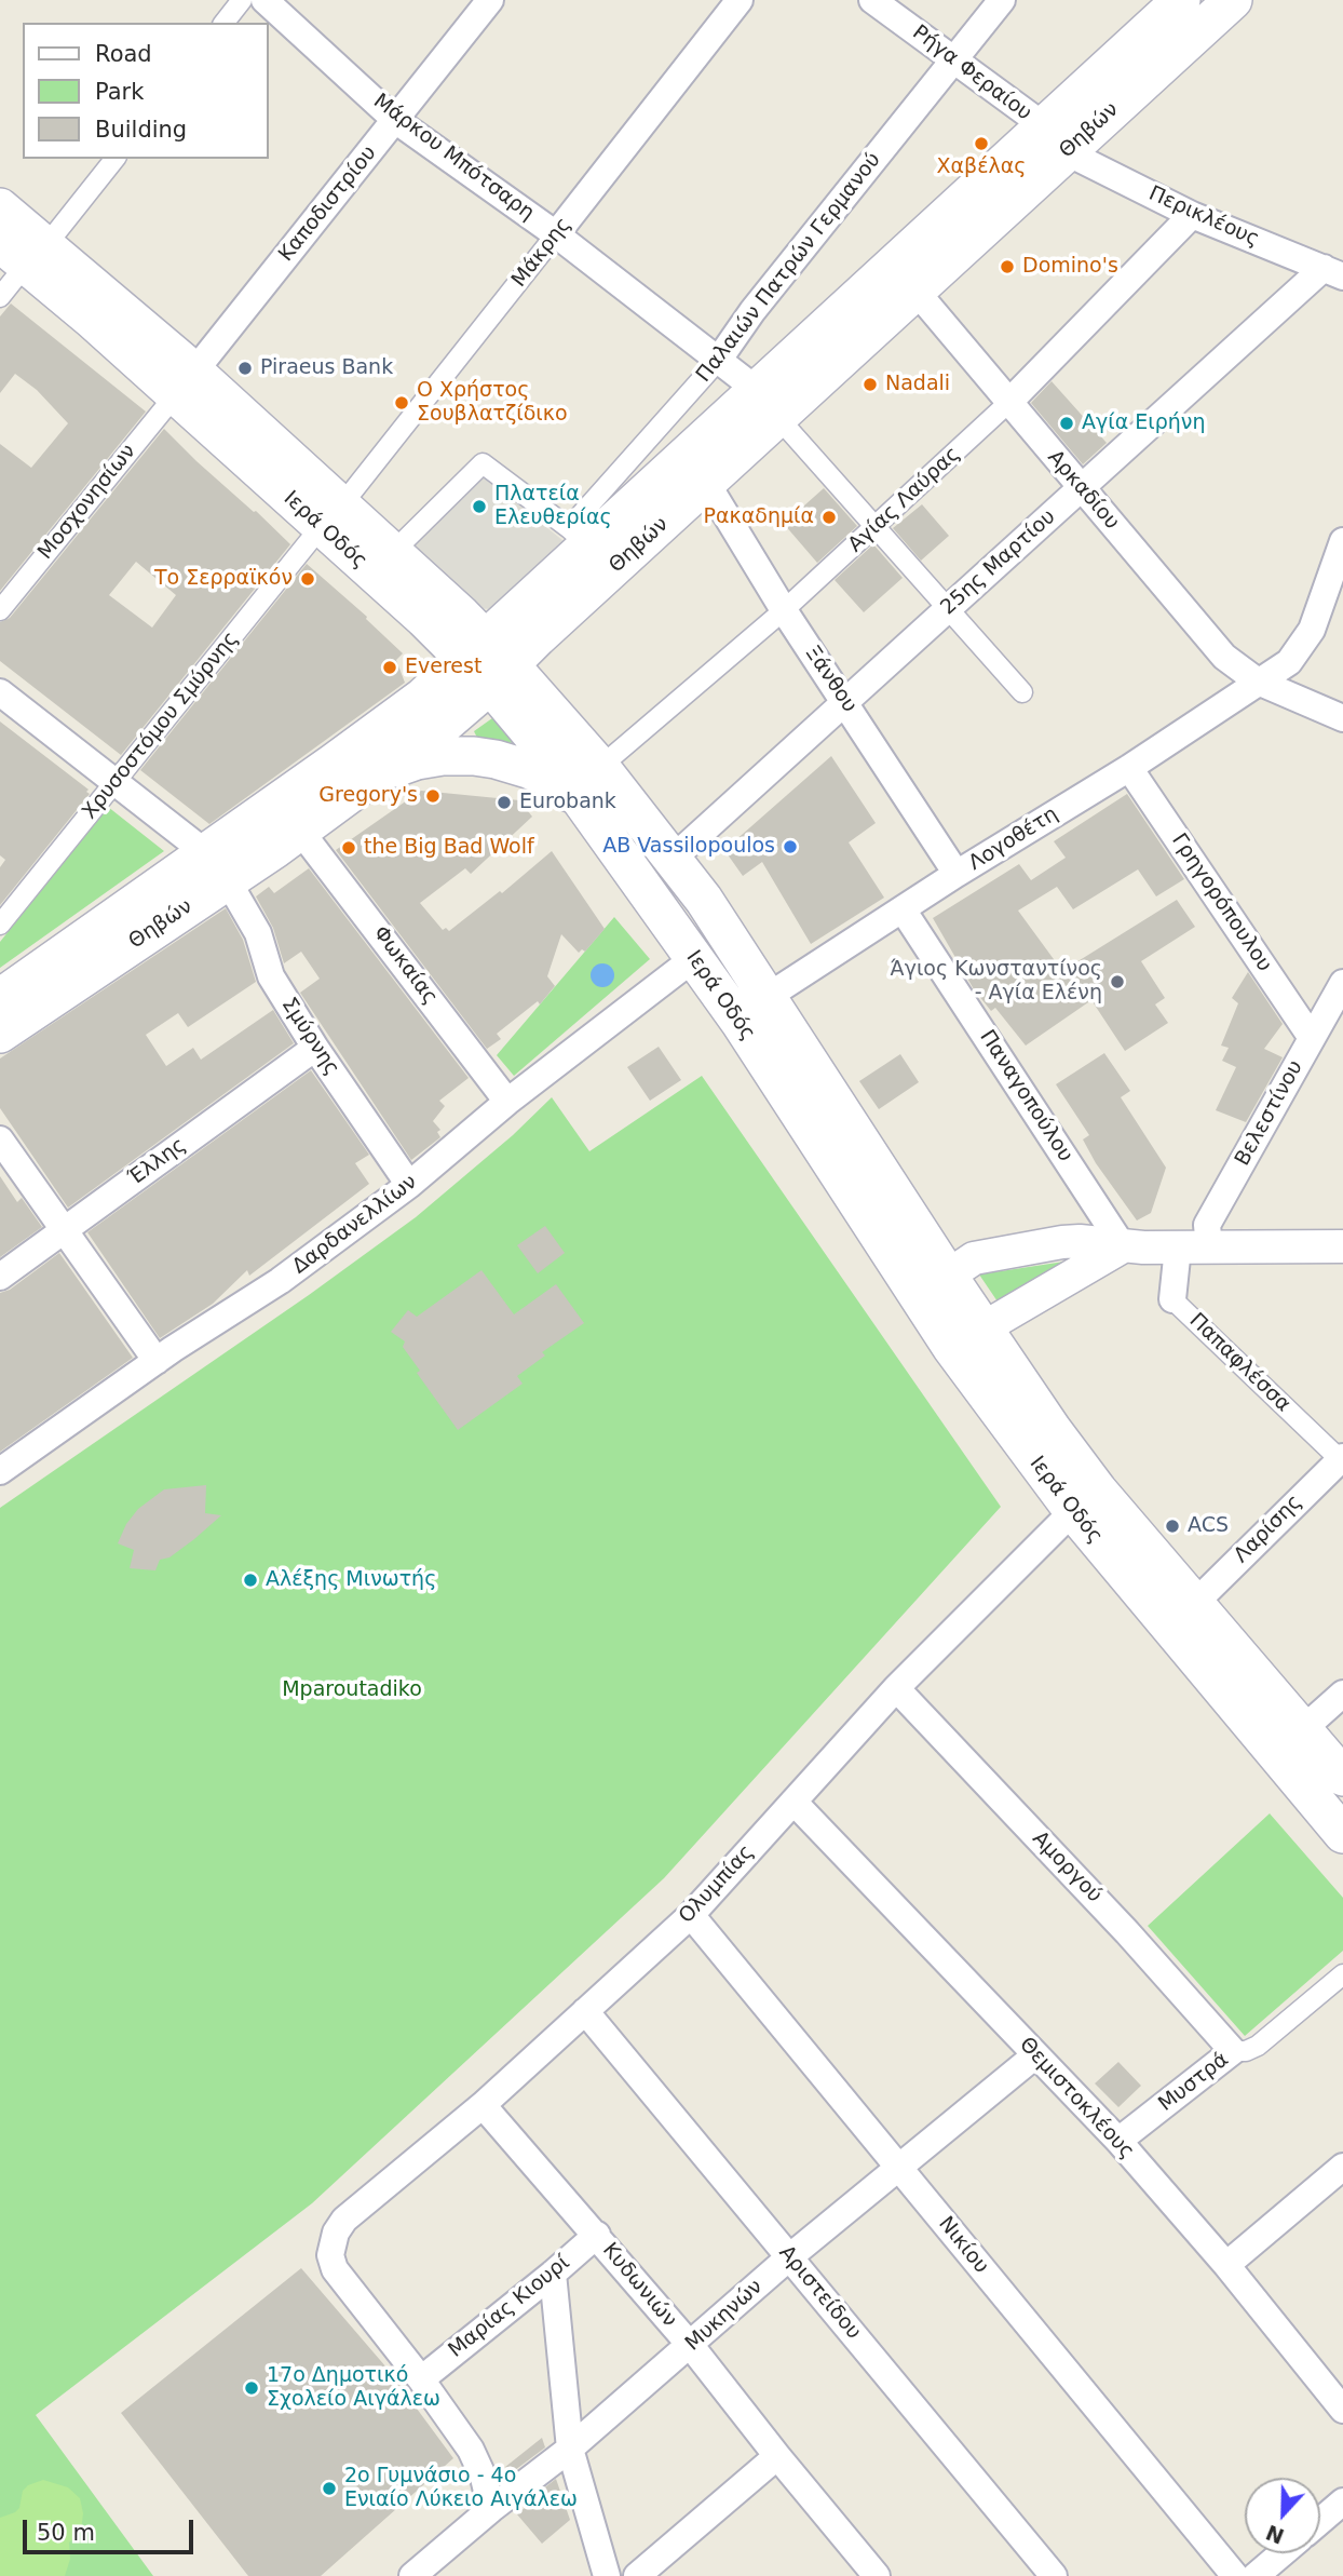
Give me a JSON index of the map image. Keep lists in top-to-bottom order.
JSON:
{
  "streets": {
    "main road": ["Θηβών", "Ιερά Οδός"],
    "street": [
      "Ρήγα Φεραίου",
      "Μάρκου Μπότσαρη",
      "Καποδιστρίου",
      "Περικλέους",
      "Μάκρης",
      "Παλαιών Πατρών Γερμανού",
      "Αρκαδίου",
      "Αγίας Λαύρας",
      "Μοσχονησίων",
      "25ης Μαρτίου",
      "Ξάνθου",
      "Χρυσοστόμου Σμύρνης",
      "Λογοθέτη",
      "Γρηγορόπουλου",
      "Φωκαίας",
      "Σμύρνης",
      "Παναγοπούλου",
      "Βελεστίνου",
      "Έλλης",
      "Δαρδανελλίων",
      "Παπαφλέσσα",
      "Λαρίσης",
      "Αμοργού",
      "Ολυμπίας",
      "Μυστρά",
      "Θεμιστοκλέους",
      "Νικίου",
      "Κυδωνιών",
      "Αριστείδου",
      "Μαρίας Κιουρί",
      "Μυκηνών"
    ]
  },
  "crossings": [
    ["Ρήγα Φεραίου", "Θηβών"],
    ["Ρήγα Φεραίου", "Περικλέους"],
    ["Ρήγα Φεραίου", "Παλαιών Πατρών Γερμανού"],
    ["Θηβών", "Μάρκου Μπότσαρη"],
    ["Θηβών", "Περικλέους"],
    ["Θηβών", "Παλαιών Πατρών Γερμανού"],
    ["Θηβών", "Αρκαδίου"],
    ["Θηβών", "Ιερά Οδός"],
    ["Θηβών", "Ξάνθου"],
    ["Θηβών", "Φωκαίας"],
    ["Θηβών", "Σμύρνης"],
    ["Μάρκου Μπότσαρη", "Καποδιστρίου"],
    ["Μάρκου Μπότσαρη", "Μάκρης"],
    ["Μάρκου Μπότσαρη", "Παλαιών Πατρών Γερμανού"],
    ["Καποδιστρίου", "Μοσχονησίων"],
    ["Καποδιστρίου", "Ιερά Οδός"],
    ["Περικλέους", "Αγίας Λαύρας"],
    ["Περικλέους", "25ης Μαρτίου"],
    ["Μάκρης", "Ιερά Οδός"],
    ["Μάκρης", "Χρυσοστόμου Σμύρνης"],
    ["Αρκαδίου", "Αγίας Λαύρας"],
    ["Αρκαδίου", "25ης Μαρτίου"],
    ["Αρκαδίου", "Λογοθέτη"],
    ["Αγίας Λαύρας", "Ιερά Οδός"],
    ["Αγίας Λαύρας", "Ξάνθου"],
    ["Μοσχονησίων", "Ιερά Οδός"],
    ["Ιερά Οδός", "25ης Μαρτίου"],
    ["Ιερά Οδός", "Χρυσοστόμου Σμύρνης"],
    ["Ιερά Οδός", "Λογοθέτη"],
    ["Ιερά Οδός", "Δαρδανελλίων"],
    ["Ιερά Οδός", "Λαρίσης"],
    ["Ιερά Οδός", "Ολυμπίας"],
    ["25ης Μαρτίου", "Ξάνθου"],
    ["Ξάνθου", "Λογοθέτη"],
    ["Χρυσοστόμου Σμύρνης", "Σμύρνης"],
    ["Λογοθέτη", "Γρηγορόπουλου"],
    ["Λογοθέτη", "Παναγοπούλου"],
    ["Γρηγορόπουλου", "Βελεστίνου"],
    ["Φωκαίας", "Δαρδανελλίων"],
    ["Σμύρνης", "Έλλης"],
    ["Σμύρνης", "Δαρδανελλίων"],
    ["Παπαφλέσσα", "Λαρίσης"],
    ["Αμοργού", "Ολυμπίας"],
    ["Αμοργού", "Μυστρά"],
    ["Ολυμπίας", "Θεμιστοκλέους"],
    ["Ολυμπίας", "Νικίου"],
    ["Ολυμπίας", "Κυδωνιών"],
    ["Ολυμπίας", "Αριστείδου"],
    ["Ολυμπίας", "Μαρίας Κιουρί"],
    ["Μυστρά", "Θεμιστοκλέους"],
    ["Θεμιστοκλέους", "Μυκηνών"],
    ["Νικίου", "Μυκηνών"],
    ["Κυδωνιών", "Μαρίας Κιουρί"],
    ["Κυδωνιών", "Μυκηνών"],
    ["Αριστείδου", "Μυκηνών"]
  ],
  "parks": ["Mparoutadiko"],
  "places": [
    "Χαβέλας",
    "Domino's",
    "Piraeus Bank",
    "Nadali",
    "Ο Χρήστος Σουβλατζίδικο",
    "Αγία Ειρήνη",
    "Πλατεία Ελευθερίας",
    "Ρακαδημία",
    "Το Σερραϊκόν",
    "Everest",
    "Gregory's",
    "Eurobank",
    "AB Vassilopoulos",
    "the Big Bad Wolf",
    "Άγιος Κωνσταντίνος - Αγία Ελένη",
    "ACS",
    "Αλέξης Μινωτής",
    "17o Δημοτικό Σχολείο Αιγάλεω",
    "2ο Γυμνάσιο - 4ο Ενιαίο Λύκειο Αιγάλεω"
  ],
  "legend": ["Road", "Park", "Building"],
  "scale_bar": "50 m",
  "north": "bottom"
}
